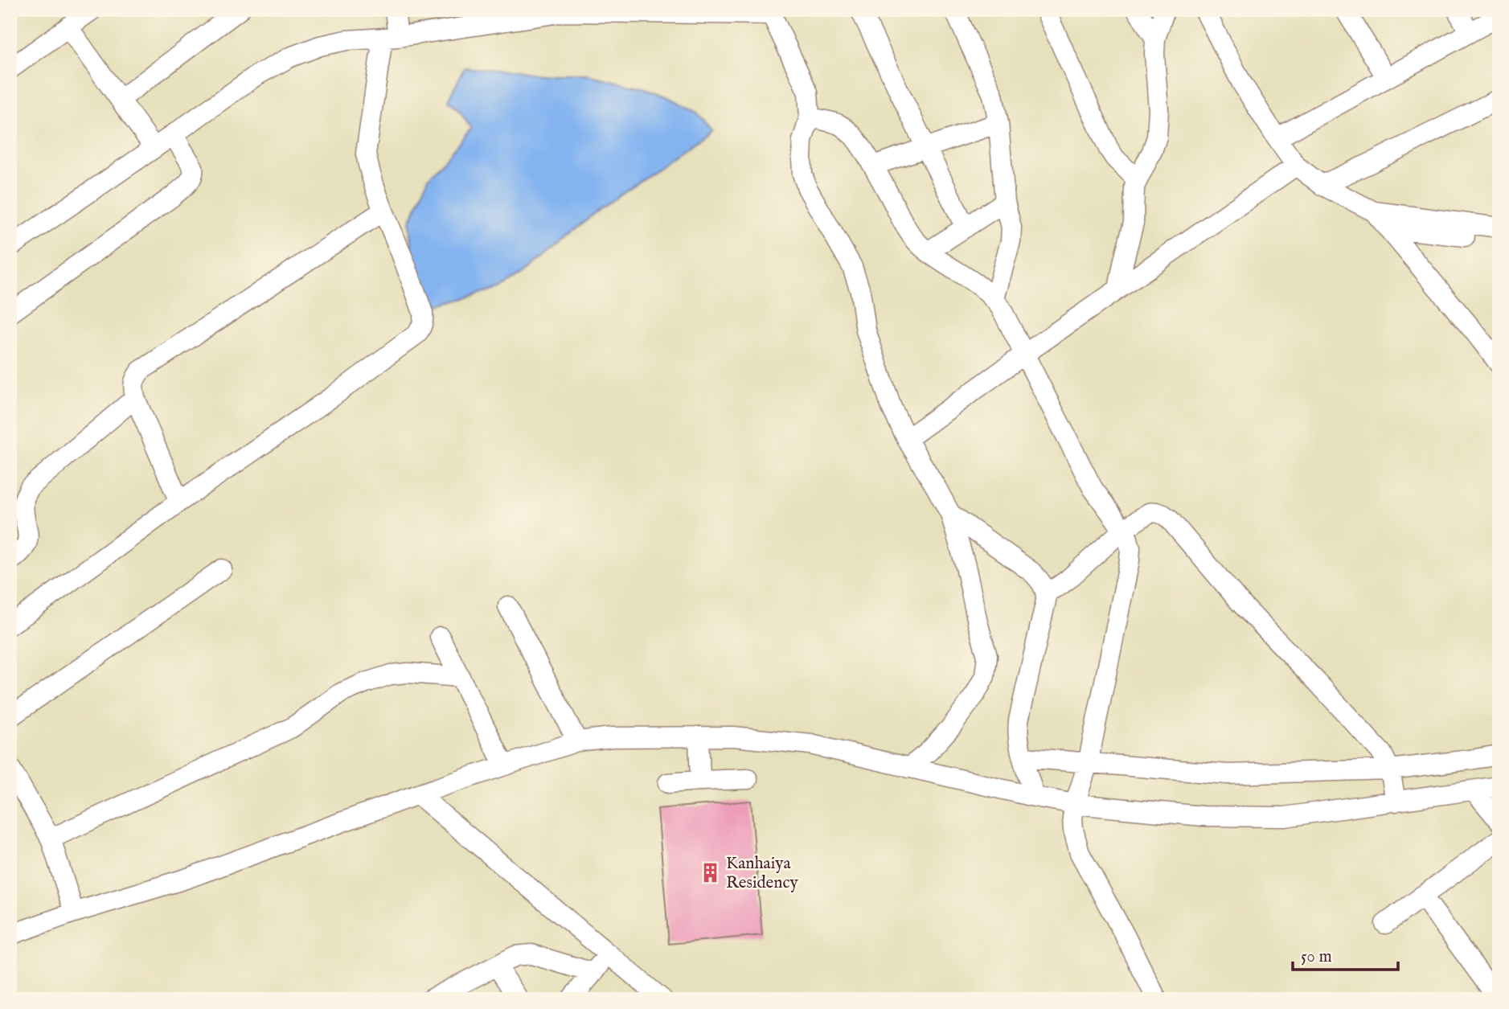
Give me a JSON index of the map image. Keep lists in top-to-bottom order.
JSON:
{
  "places": {
    "building": ["Kanhaiya Residency"]
  },
  "scale_bar": "50 m"
}
